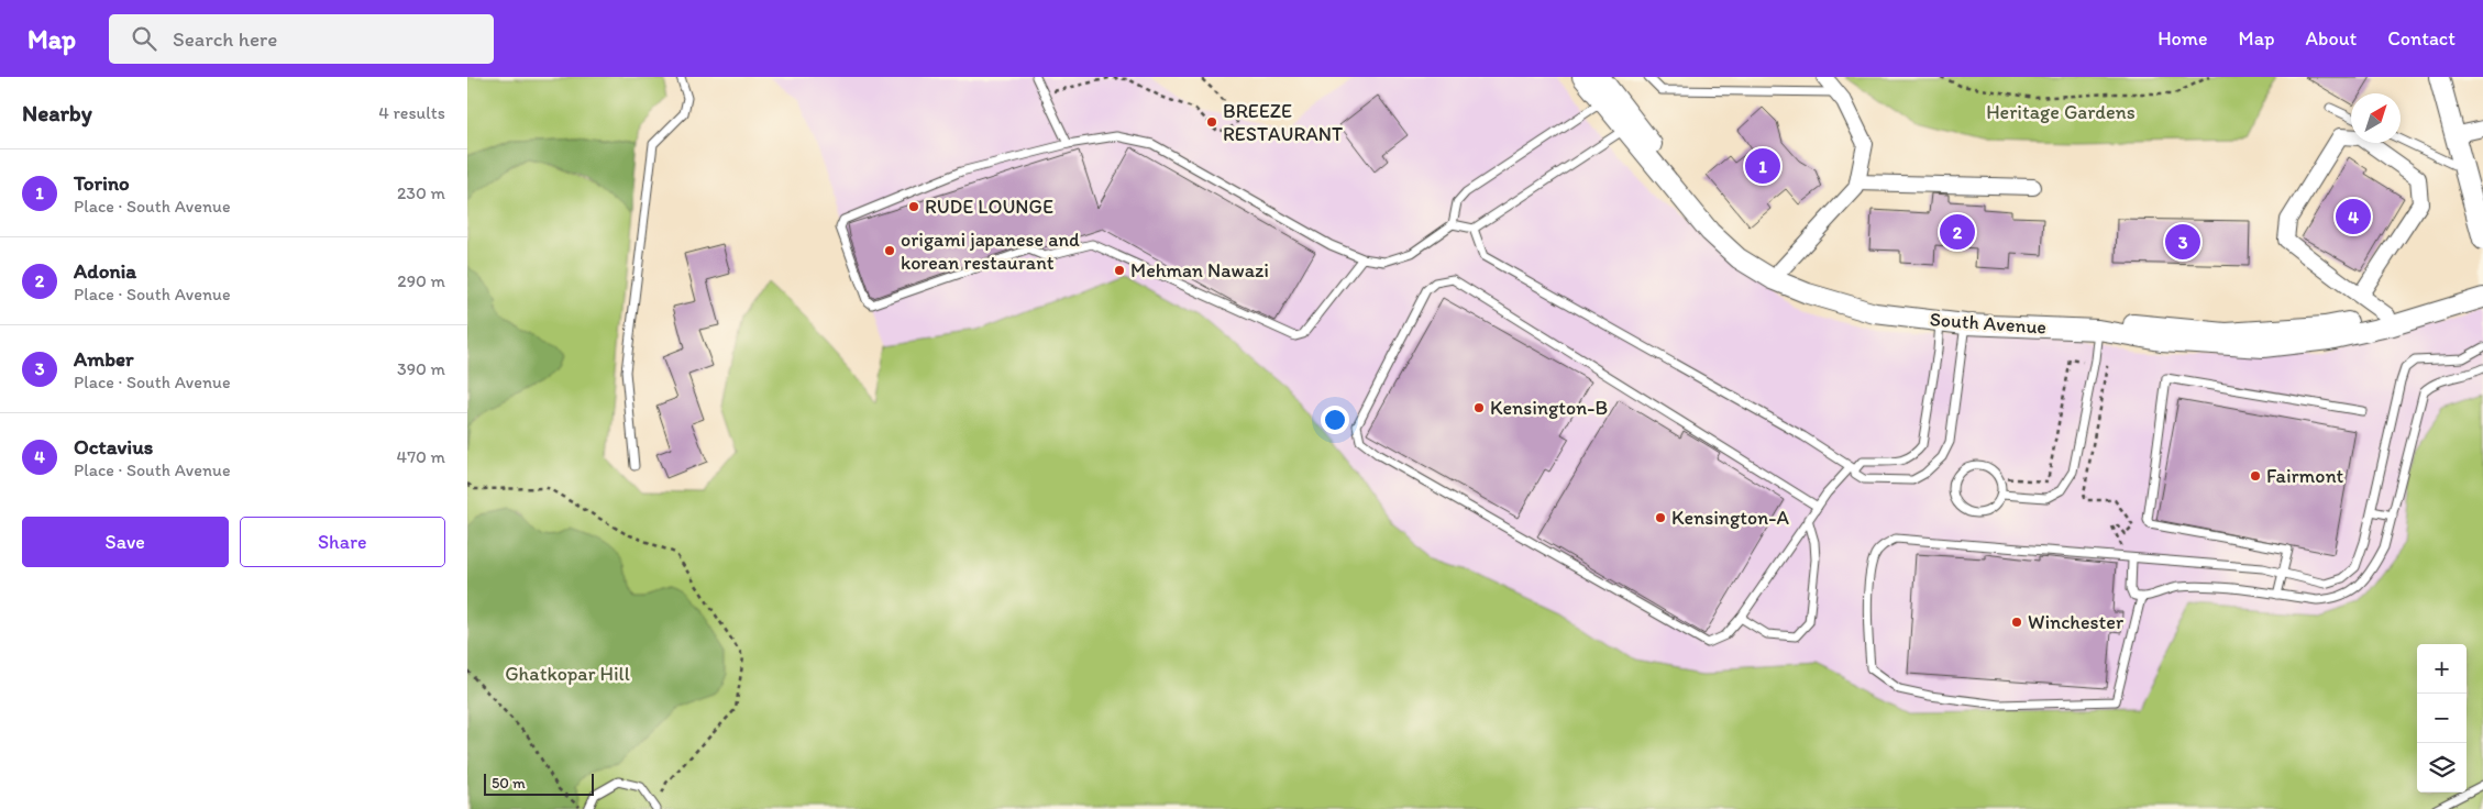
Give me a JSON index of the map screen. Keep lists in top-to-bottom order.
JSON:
{
  "streets": {
    "street": ["South Avenue"]
  },
  "parks": ["Heritage Gardens", "Ghatkopar Hill"],
  "places": [
    "BREEZE RESTAURANT",
    "RUDE LOUNGE",
    "origami japanese and korean restaurant",
    "Mehman Nawazi",
    "Kensington-B",
    "Fairmont",
    "Kensington-A",
    "Winchester"
  ],
  "scale_bar": "50 m",
  "north": "top right",
  "page": {
    "header": "Map",
    "search": "Search here",
    "nav": [
      "Home",
      "Map",
      "About",
      "Contact"
    ],
    "heading": ["Nearby", "4 results"],
    "pins": [
      "1",
      "4",
      "2",
      "3"
    ],
    "list": [
      {
        "mark": "1",
        "name": "Torino",
        "note": "Place · South Avenue",
        "value": "230 m"
      },
      {
        "mark": "2",
        "name": "Adonia",
        "note": "Place · South Avenue",
        "value": "290 m"
      },
      {
        "mark": "3",
        "name": "Amber",
        "note": "Place · South Avenue",
        "value": "390 m"
      },
      {
        "mark": "4",
        "name": "Octavius",
        "note": "Place · South Avenue",
        "value": "470 m"
      }
    ],
    "buttons": ["Save", "Share"],
    "map_buttons": ["+", "−"],
    "scale": "50 m"
  }
}
